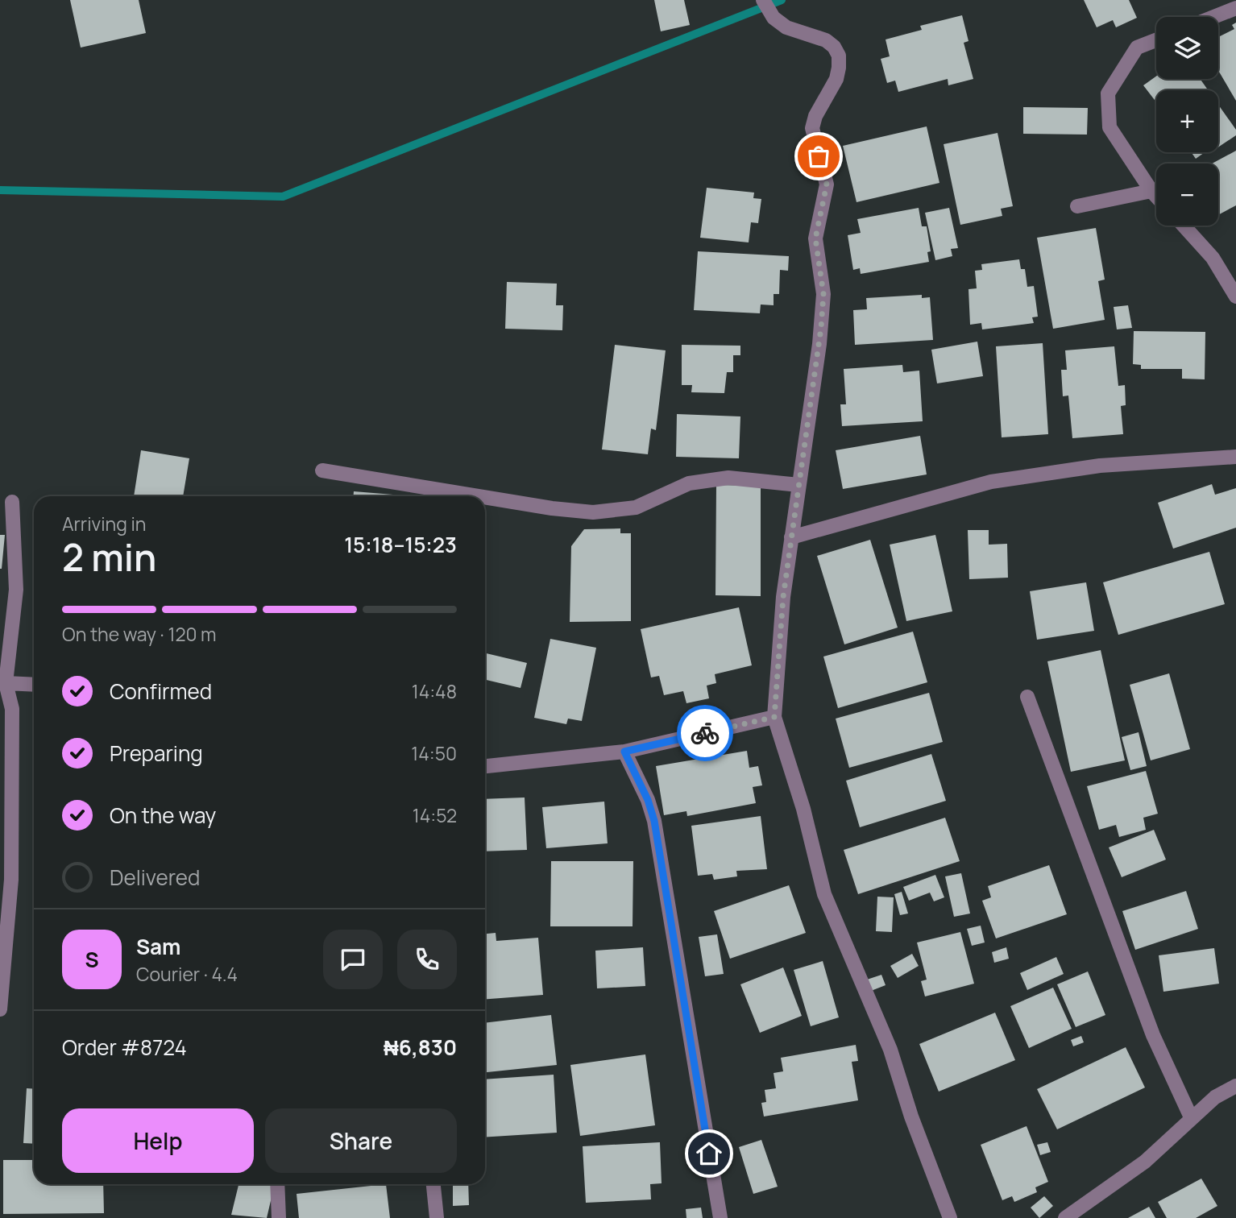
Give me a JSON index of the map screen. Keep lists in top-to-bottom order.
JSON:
{
  "page": {
    "map_buttons": ["+", "−"],
    "heading": ["2 min", "Arriving in", "15:18–15:23"],
    "panel": [
      "Sam",
      "Courier · 4.4",
      "Order #8724",
      "₦6,830"
    ],
    "bar": "On the way · 120 m",
    "list": [
      ["Confirmed", "14:48"],
      ["Preparing", "14:50"],
      ["On the way", "14:52"],
      "Delivered"
    ],
    "round": "S",
    "buttons": ["Help", "Share"]
  }
}
